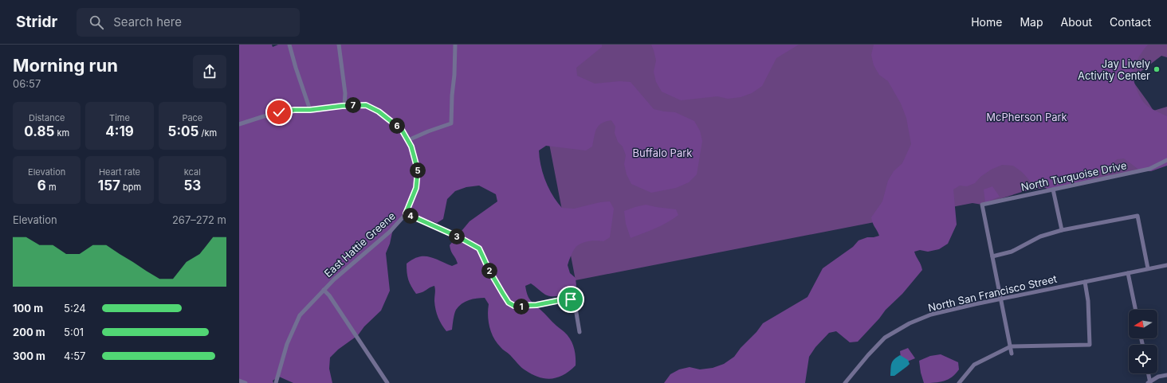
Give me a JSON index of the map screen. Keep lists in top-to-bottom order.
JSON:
{
  "streets": {
    "street": ["North Turquoise Drive", "East Hattie Greene", "North San Francisco Street"]
  },
  "parks": ["McPherson Park", "Buffalo Park"],
  "places": ["Jay Lively Activity Center"],
  "north": "left",
  "page": {
    "header": "Stridr",
    "search": "Search here",
    "nav": [
      "Home",
      "Map",
      "About",
      "Contact"
    ],
    "heading": ["Morning run", "06:57"],
    "pins": [
      "7",
      "6",
      "5",
      "4",
      "3",
      "2",
      "1"
    ],
    "stats": [
      ["Distance", "0.85 km"],
      ["Time", "4:19"],
      ["Pace", "5:05 /km"],
      ["Elevation", "6 m"],
      ["Heart rate", "157 bpm"],
      ["kcal", "53"]
    ],
    "chart": ["Elevation", "267–272 m"],
    "list": [
      {
        "name": "100 m",
        "note": "5:24"
      },
      {
        "name": "200 m",
        "note": "5:01"
      },
      {
        "name": "300 m",
        "note": "4:57"
      }
    ]
  }
}
